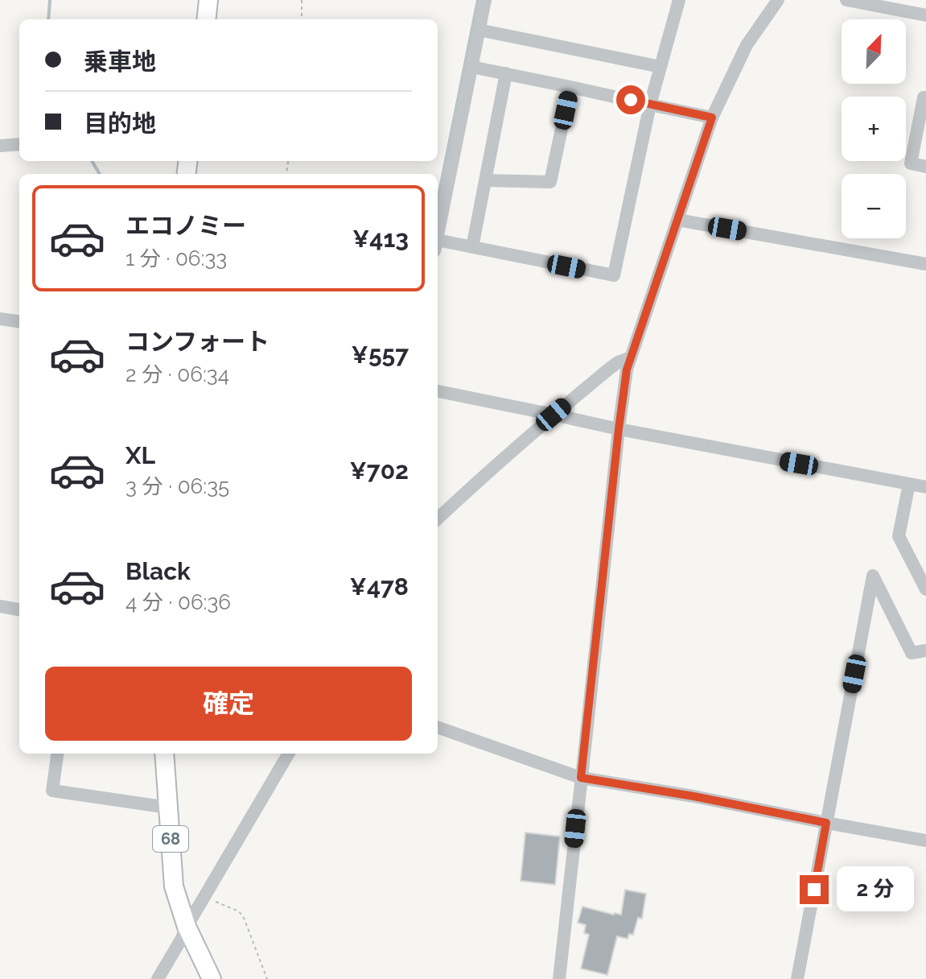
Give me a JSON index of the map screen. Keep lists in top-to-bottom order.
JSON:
{
  "streets": {
    "main road": ["68"]
  },
  "north": "top right",
  "page": {
    "map_buttons": ["+", "−"],
    "banner": ["乗車地", "目的地"],
    "list": [
      {
        "name": "エコノミー",
        "note": "1 分 · 06:33",
        "value": "¥413"
      },
      {
        "name": "コンフォート",
        "note": "2 分 · 06:34",
        "value": "¥557"
      },
      {
        "name": "XL",
        "note": "3 分 · 06:35",
        "value": "¥702"
      },
      {
        "name": "Black",
        "note": "4 分 · 06:36",
        "value": "¥478"
      }
    ],
    "buttons": "確定",
    "bubble": "2 分"
  }
}
